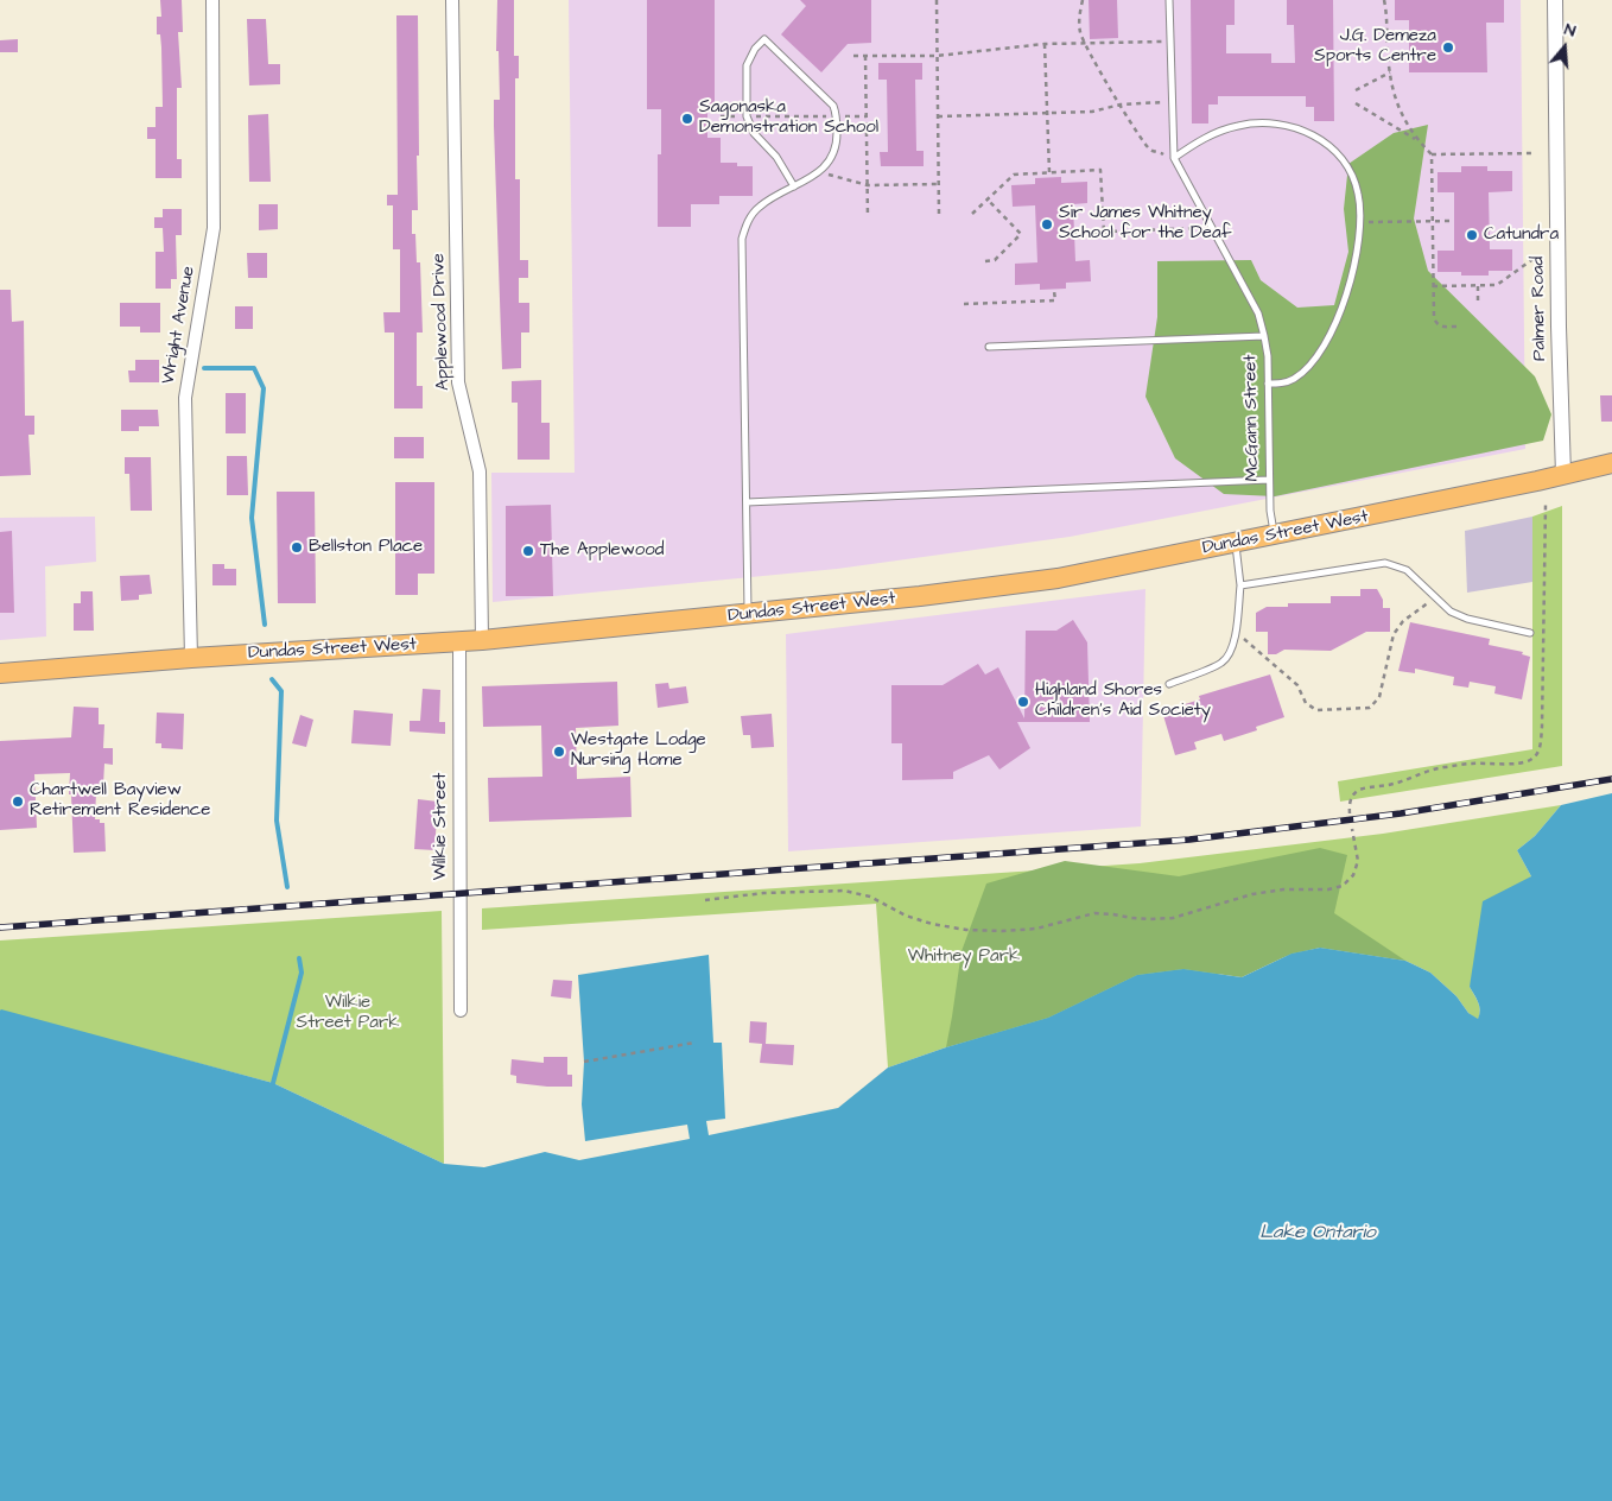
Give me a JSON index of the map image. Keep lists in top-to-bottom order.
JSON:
{
  "streets": {
    "main road": ["Dundas Street West"],
    "street": [
      "Palmer Road",
      "Applewood Drive",
      "Wright Avenue",
      "Wilkie Street"
    ],
    "lane": ["McGann Street"]
  },
  "crossings": [
    ["Palmer Road", "Dundas Street West"],
    ["Applewood Drive", "Dundas Street West"],
    ["Wright Avenue", "Dundas Street West"],
    ["McGann Street", "Dundas Street West"],
    ["Dundas Street West", "Wilkie Street"]
  ],
  "water": ["Lake Ontario"],
  "parks": ["Whitney Park", "Wilkie Street Park"],
  "places": [
    "J.G. Demeza Sports Centre",
    "Sagonaska Demonstration School",
    "Sir James Whitney School for the Deaf",
    "Catundra",
    "Bellston Place",
    "The Applewood",
    "Highland Shores Children's Aid Society",
    "Westgate Lodge Nursing Home",
    "Chartwell Bayview Retirement Residence"
  ],
  "north": "top"
}
